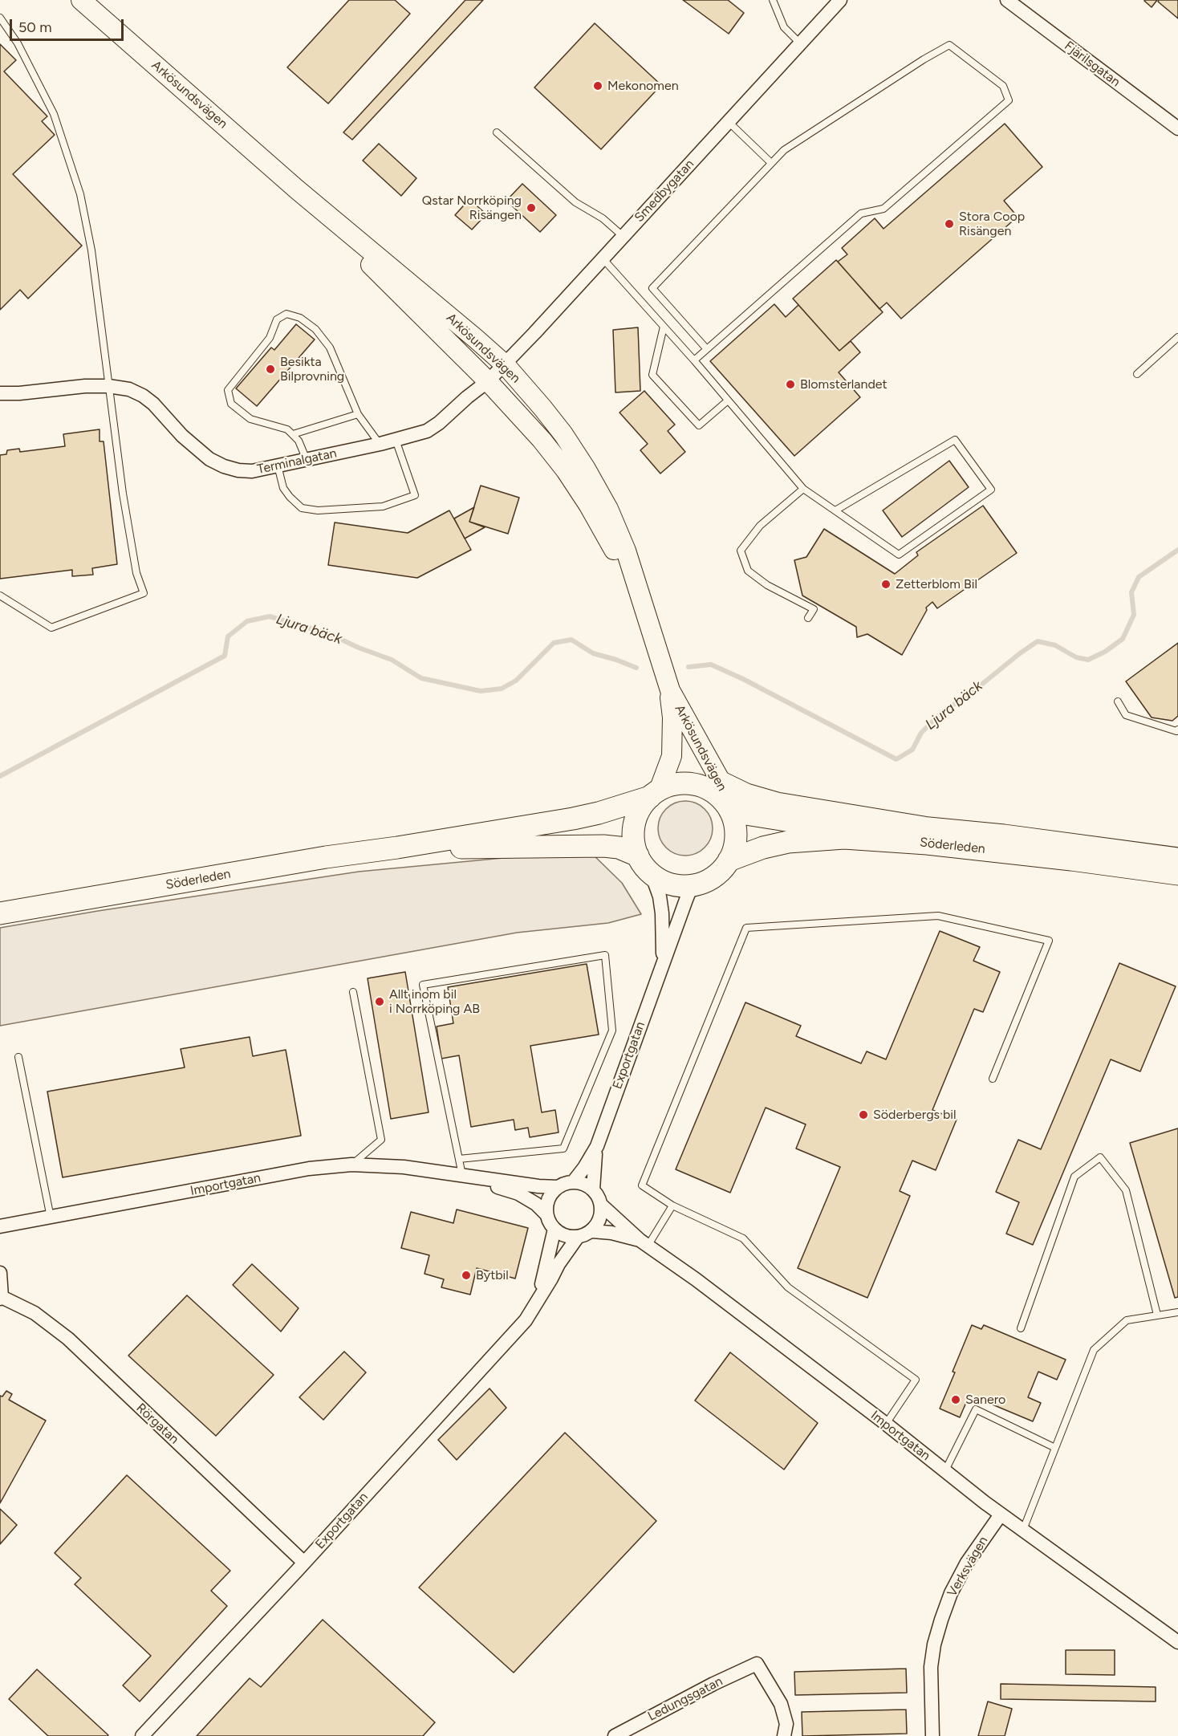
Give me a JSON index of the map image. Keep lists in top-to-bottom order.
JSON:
{
  "streets": {
    "main road": ["Arkösundsvägen", "Söderleden"],
    "street": [
      "Fjärilsgatan",
      "Smedbygatan",
      "Terminalgatan",
      "Exportgatan",
      "Importgatan",
      "Rörgatan",
      "Verksvägen",
      "Ledungsgatan"
    ]
  },
  "crossings": [
    ["Arkösundsvägen", "Smedbygatan"],
    ["Arkösundsvägen", "Terminalgatan"],
    ["Arkösundsvägen", "Söderleden"],
    ["Arkösundsvägen", "Exportgatan"],
    ["Smedbygatan", "Terminalgatan"],
    ["Söderleden", "Exportgatan"],
    ["Exportgatan", "Importgatan"],
    ["Exportgatan", "Rörgatan"],
    ["Importgatan", "Verksvägen"]
  ],
  "water": ["Ljura bäck"],
  "places": [
    "Mekonomen",
    "Qstar Norrköping Risängen",
    "Stora Coop Risängen",
    "Besikta Bilprovning",
    "Blomsterlandet",
    "Zetterblom Bil",
    "Allt inom bil i Norrköping AB",
    "Söderbergs bil",
    "Bytbil",
    "Sanero"
  ],
  "scale_bar": "50 m"
}
